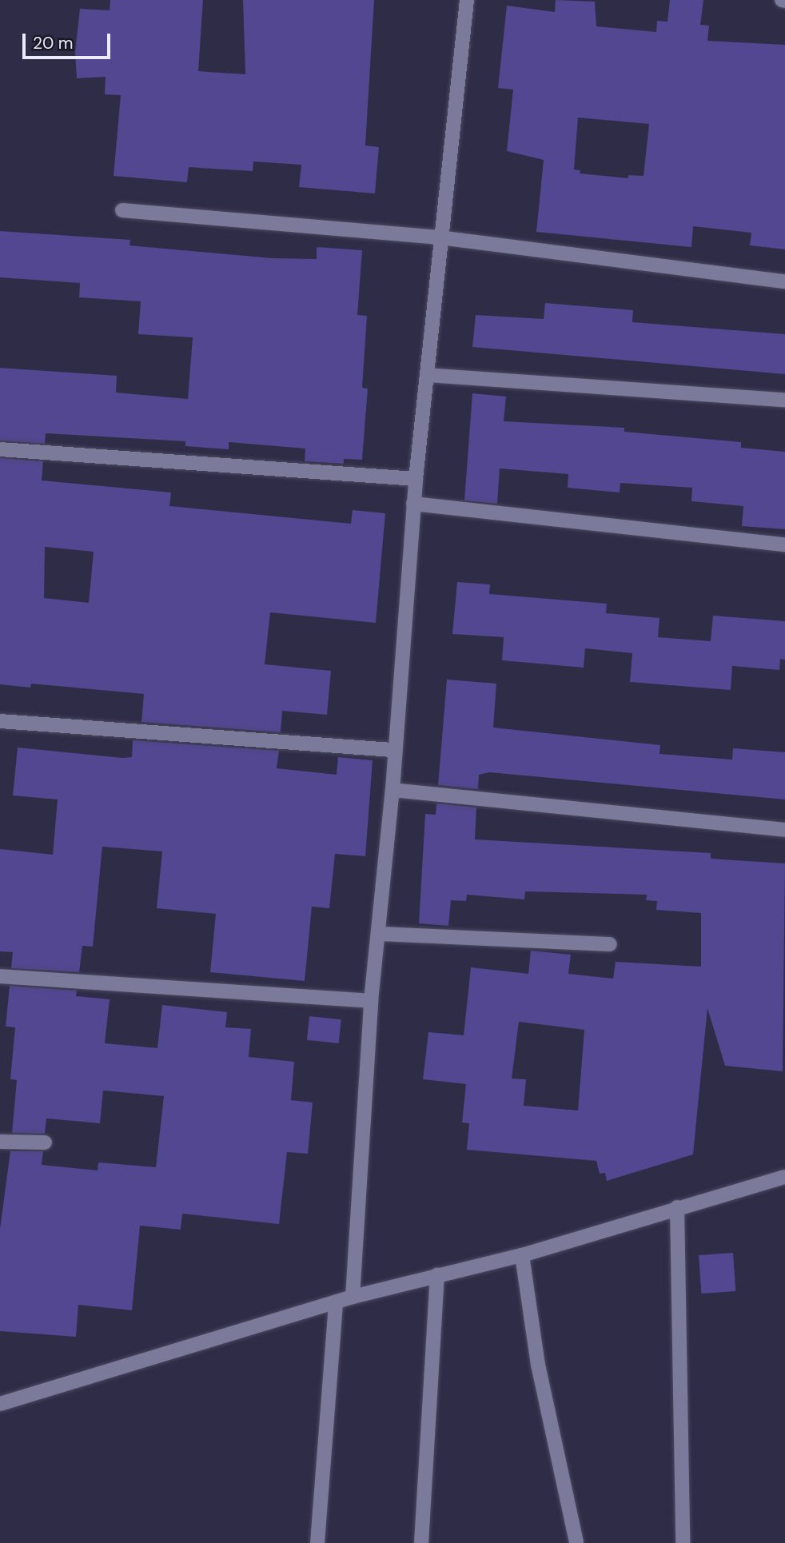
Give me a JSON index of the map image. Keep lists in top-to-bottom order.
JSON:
{
  "scale_bar": "20 m"
}
